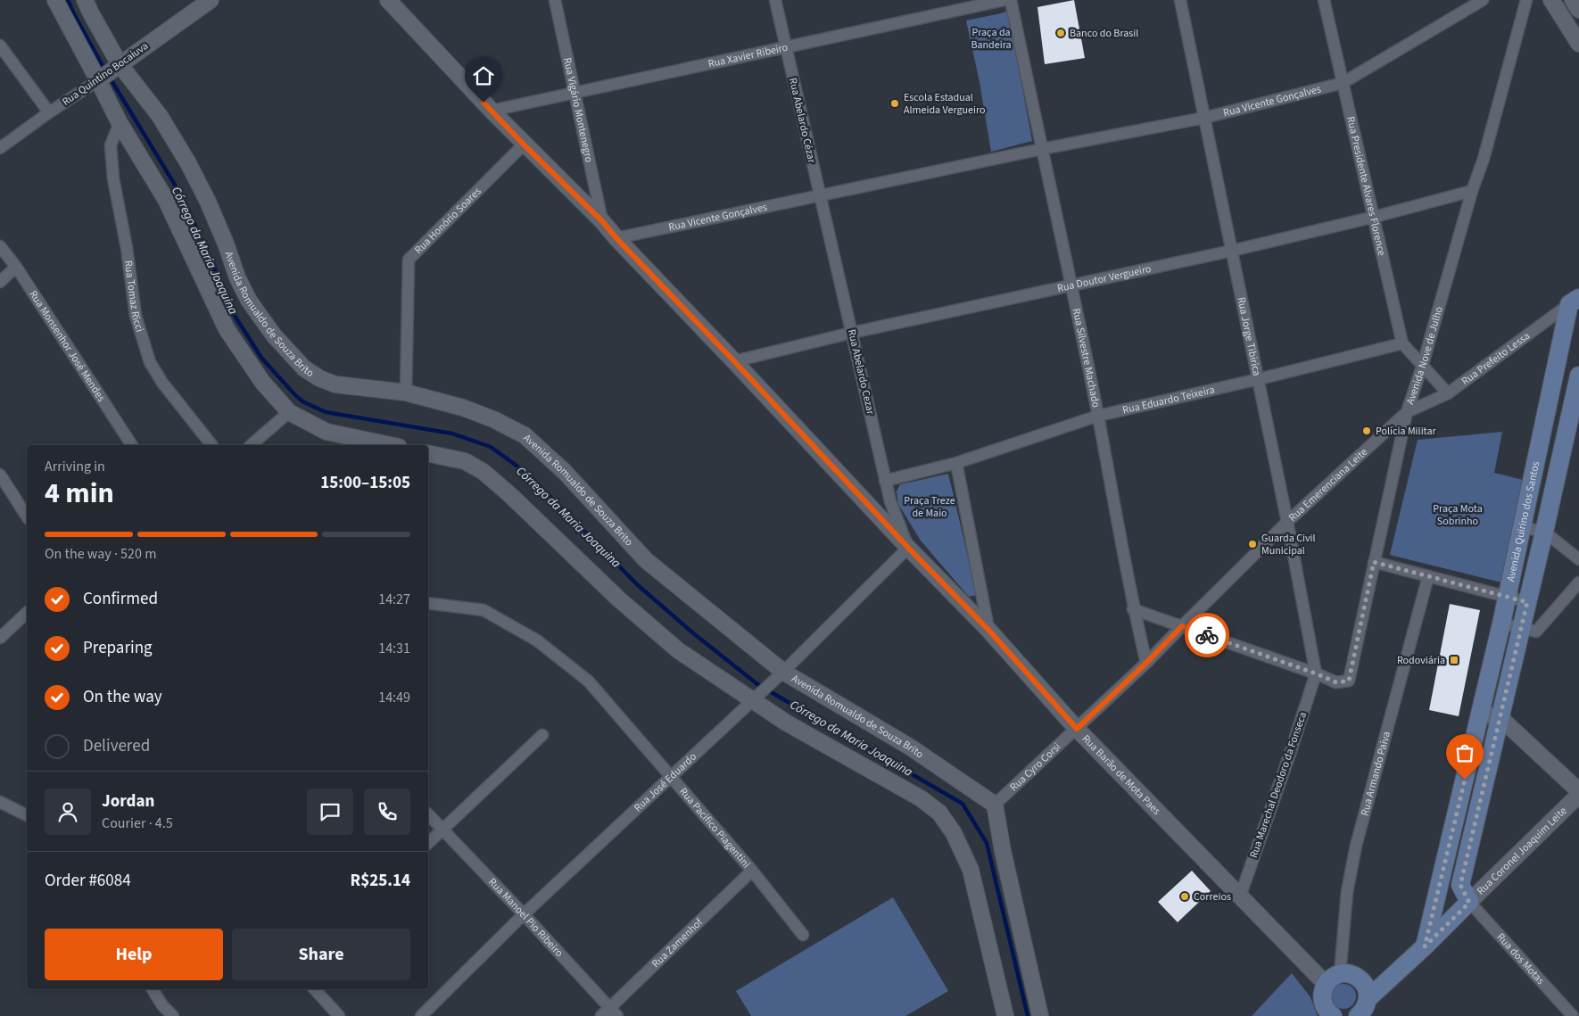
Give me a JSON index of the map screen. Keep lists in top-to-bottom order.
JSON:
{
  "streets": {
    "main road": [
      "Rua Quintino Bocaiuva",
      "Avenida Romualdo de Souza Brito",
      "Avenida Quirino dos Santos",
      "Rua Barão de Mota Paes",
      "Rua Coronel Joaquim Leite"
    ],
    "street": [
      "Rua Xavier Ribeiro",
      "Rua Vicente Gonçalves",
      "Rua Vigário Montenegro",
      "Rua Abelardo Cézar",
      "Rua Presidente Alvares Florence",
      "Rua Honório Soares",
      "Rua Doutor Vergueiro",
      "Rua Tomaz Ricci",
      "Rua Jorge Tibirica",
      "Rua Monsenhor José Mendes",
      "Avenida Nove de Julho",
      "Rua Silvestre Machado",
      "Rua Prefeito Lessa",
      "Rua Abelardo Cezar",
      "Rua Eduardo Teixeira",
      "Rua Emerenciana Leite",
      "Rua Cyro Corsi",
      "Rua Armando Paiva",
      "Rua José Eduardo",
      "Rua Marechal Deodoro da Fonseca",
      "Rua Pacifico Piagentini",
      "Rua Manoel Pio Ribeiro",
      "Rua Zamenhof",
      "Rua dos Motas"
    ]
  },
  "crossings": [
    ["Rua Xavier Ribeiro", "Rua Vigário Montenegro"],
    ["Rua Xavier Ribeiro", "Rua Abelardo Cézar"],
    ["Rua Xavier Ribeiro", "Rua Barão de Mota Paes"],
    ["Rua Quintino Bocaiuva", "Avenida Romualdo de Souza Brito"],
    ["Rua Vicente Gonçalves", "Rua Abelardo Cézar"],
    ["Rua Vicente Gonçalves", "Rua Presidente Alvares Florence"],
    ["Rua Vicente Gonçalves", "Rua Jorge Tibirica"],
    ["Rua Vicente Gonçalves", "Rua Silvestre Machado"],
    ["Rua Vicente Gonçalves", "Rua Abelardo Cezar"],
    ["Rua Vicente Gonçalves", "Rua Barão de Mota Paes"],
    ["Rua Vigário Montenegro", "Rua Barão de Mota Paes"],
    ["Rua Abelardo Cézar", "Rua Abelardo Cezar"],
    ["Rua Presidente Alvares Florence", "Rua Doutor Vergueiro"],
    ["Rua Presidente Alvares Florence", "Rua Eduardo Teixeira"],
    ["Rua Honório Soares", "Avenida Romualdo de Souza Brito"],
    ["Rua Honório Soares", "Rua Barão de Mota Paes"],
    ["Rua Doutor Vergueiro", "Rua Jorge Tibirica"],
    ["Rua Doutor Vergueiro", "Avenida Nove de Julho"],
    ["Rua Doutor Vergueiro", "Rua Silvestre Machado"],
    ["Rua Doutor Vergueiro", "Rua Abelardo Cezar"],
    ["Rua Doutor Vergueiro", "Rua Barão de Mota Paes"],
    ["Avenida Romualdo de Souza Brito", "Rua Cyro Corsi"],
    ["Avenida Romualdo de Souza Brito", "Rua José Eduardo"],
    ["Rua Jorge Tibirica", "Avenida Nove de Julho"],
    ["Rua Jorge Tibirica", "Rua Eduardo Teixeira"],
    ["Rua Jorge Tibirica", "Rua Emerenciana Leite"],
    ["Rua Jorge Tibirica", "Rua Marechal Deodoro da Fonseca"],
    ["Avenida Nove de Julho", "Rua Prefeito Lessa"],
    ["Avenida Nove de Julho", "Rua Emerenciana Leite"],
    ["Avenida Nove de Julho", "Rua Marechal Deodoro da Fonseca"],
    ["Rua Silvestre Machado", "Rua Eduardo Teixeira"],
    ["Rua Silvestre Machado", "Rua Emerenciana Leite"],
    ["Rua Prefeito Lessa", "Rua Emerenciana Leite"],
    ["Rua Prefeito Lessa", "Avenida Quirino dos Santos"],
    ["Rua Abelardo Cezar", "Rua Eduardo Teixeira"],
    ["Rua Abelardo Cezar", "Rua Barão de Mota Paes"],
    ["Rua Abelardo Cezar", "Rua José Eduardo"],
    ["Rua Emerenciana Leite", "Rua Cyro Corsi"],
    ["Rua Emerenciana Leite", "Rua Barão de Mota Paes"],
    ["Avenida Quirino dos Santos", "Rua Coronel Joaquim Leite"],
    ["Avenida Quirino dos Santos", "Rua dos Motas"],
    ["Rua Cyro Corsi", "Rua Barão de Mota Paes"],
    ["Rua Armando Paiva", "Rua Barão de Mota Paes"],
    ["Rua Barão de Mota Paes", "Rua José Eduardo"],
    ["Rua Barão de Mota Paes", "Rua Marechal Deodoro da Fonseca"],
    ["Rua José Eduardo", "Rua Pacifico Piagentini"],
    ["Rua José Eduardo", "Rua Manoel Pio Ribeiro"],
    ["Rua Pacifico Piagentini", "Rua Zamenhof"],
    ["Rua Coronel Joaquim Leite", "Rua dos Motas"],
    ["Rua Manoel Pio Ribeiro", "Rua Zamenhof"]
  ],
  "water": ["Córrego da Maria Joaquina"],
  "parks": ["Praça da Bandeira", "Praça Treze de Maio", "Praça Mota Sobrinho"],
  "places": {
    "other": [
      "Banco do Brasil",
      "Escola Estadual Almeida Vergueiro",
      "Polícia Militar",
      "Guarda Civil Municipal",
      "Correios"
    ],
    "transit": ["Rodoviária"]
  },
  "page": {
    "heading": ["4 min", "Arriving in", "15:00–15:05"],
    "panel": [
      "Jordan",
      "Courier · 4.5",
      "Order #6084",
      "R$25.14"
    ],
    "bar": "On the way · 520 m",
    "list": [
      ["Confirmed", "14:27"],
      ["Preparing", "14:31"],
      ["On the way", "14:49"],
      "Delivered"
    ],
    "buttons": ["Help", "Share"]
  }
}
